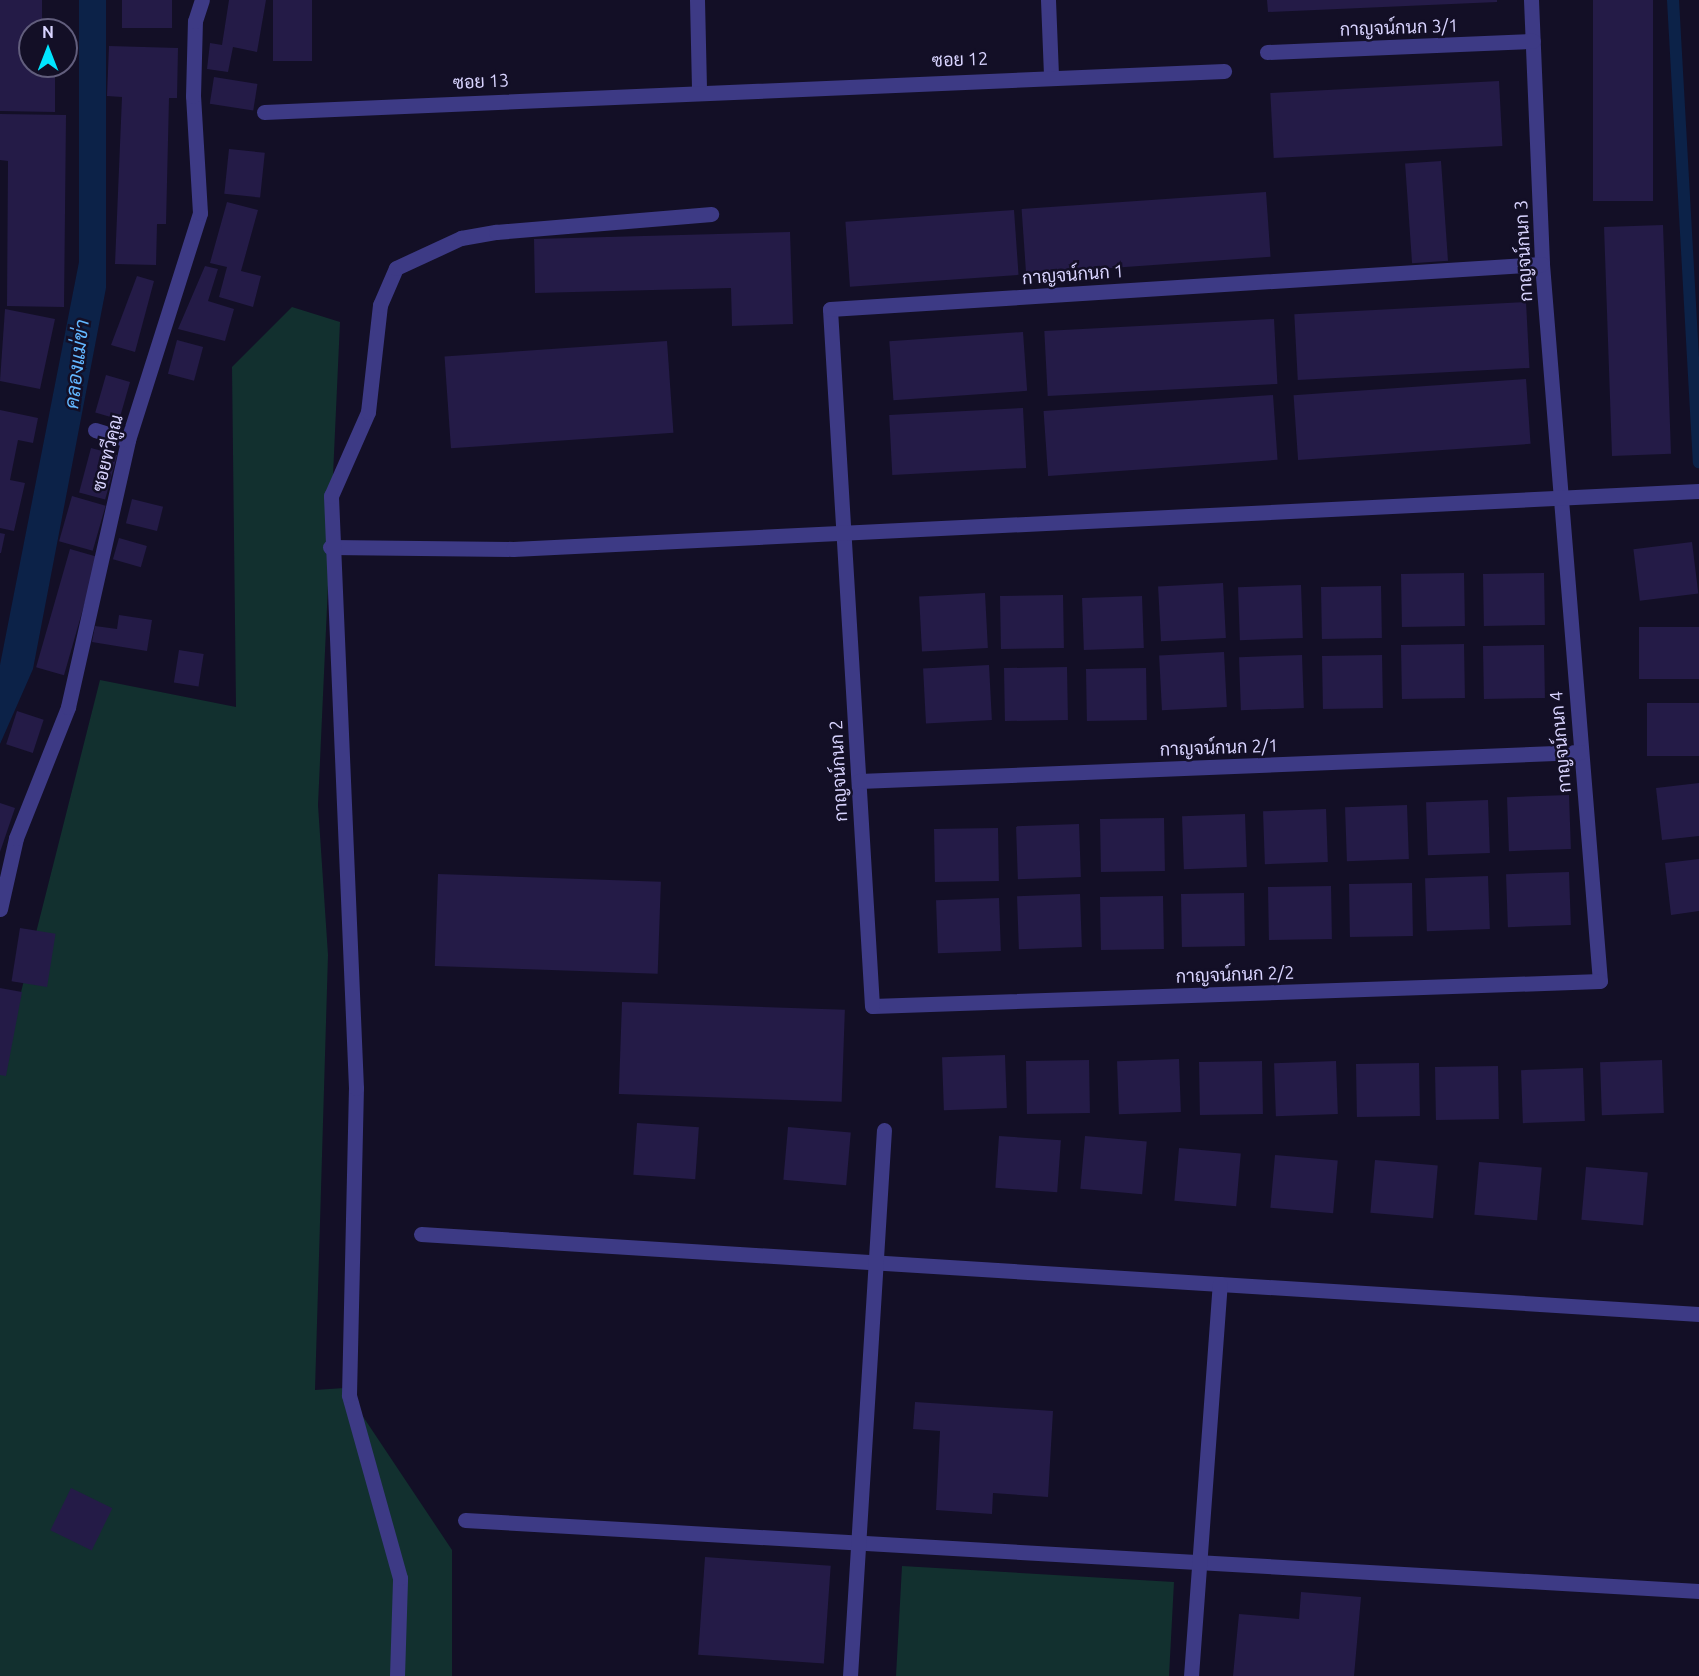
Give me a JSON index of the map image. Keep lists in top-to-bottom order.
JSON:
{
  "streets": {
    "street": [
      "กาญจน์กนก 3/1",
      "ซอย 12",
      "ซอย 13",
      "กาญจน์กนก 3",
      "กาญจน์กนก 1",
      "ซอยทวีคูณ",
      "กาญจน์กนก 4",
      "กาญจน์กนก 2/1",
      "กาญจน์กนก 2",
      "กาญจน์กนก 2/2"
    ]
  },
  "crossings": [
    ["กาญจน์กนก 3/1", "กาญจน์กนก 3"],
    ["ซอย 12", "ซอย 13"],
    ["กาญจน์กนก 3", "กาญจน์กนก 1"],
    ["กาญจน์กนก 3", "กาญจน์กนก 4"],
    ["กาญจน์กนก 1", "กาญจน์กนก 2"],
    ["กาญจน์กนก 4", "กาญจน์กนก 2/1"],
    ["กาญจน์กนก 4", "กาญจน์กนก 2/2"],
    ["กาญจน์กนก 2/1", "กาญจน์กนก 2"],
    ["กาญจน์กนก 2", "กาญจน์กนก 2/2"]
  ],
  "water": ["คลองแม่ข่า"],
  "north": "top"
}
